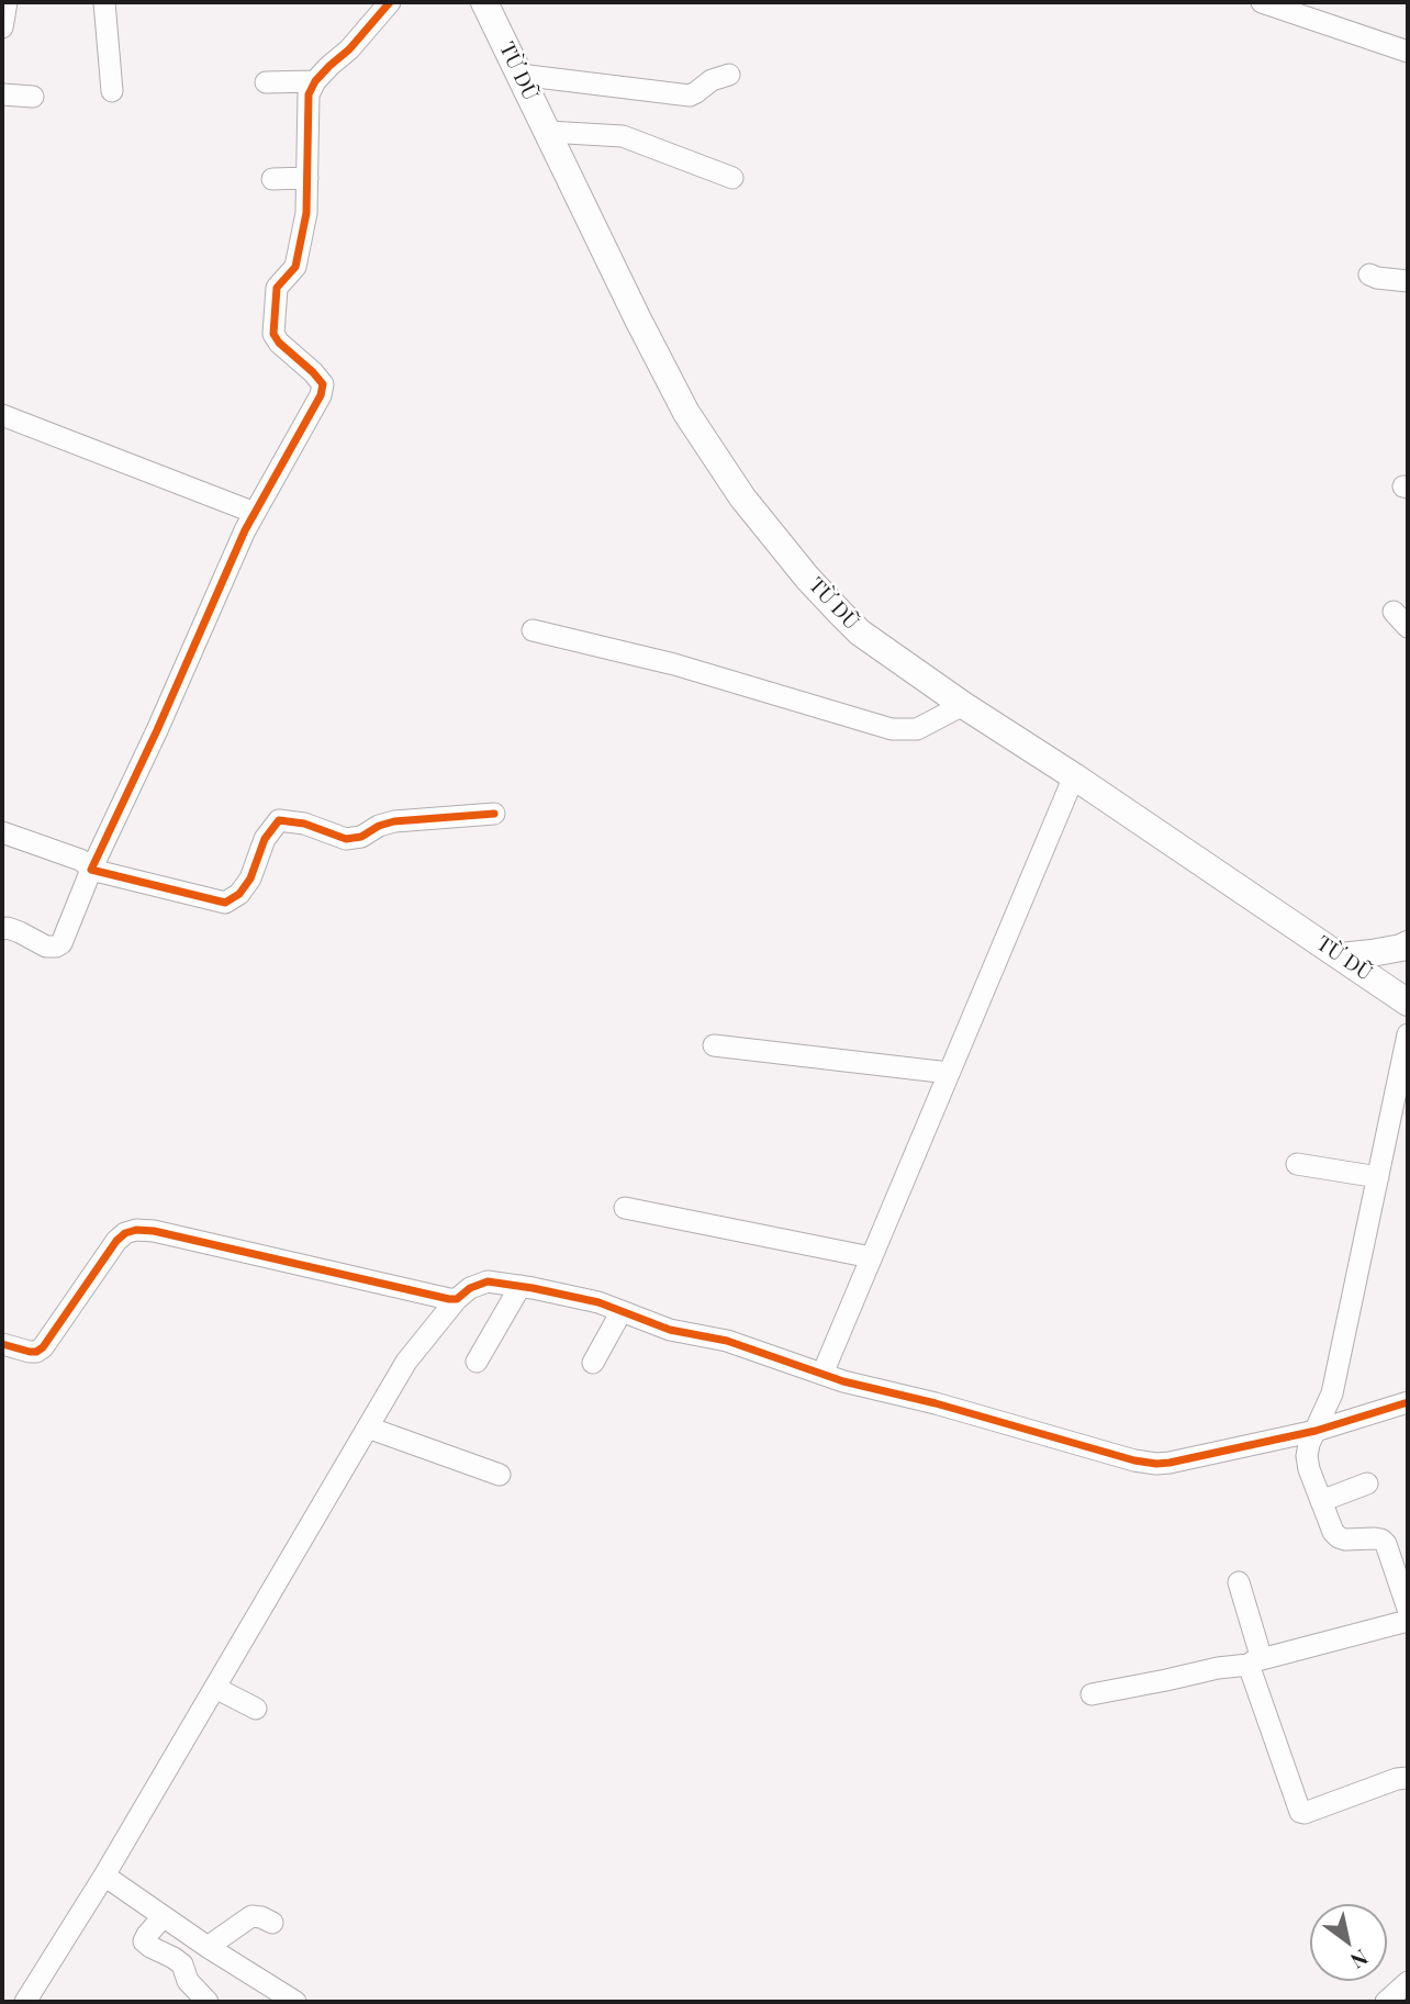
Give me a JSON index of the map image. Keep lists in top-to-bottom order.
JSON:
{
  "streets": {
    "main road": ["TỪ DŨ"]
  },
  "north": "bottom right"
}
